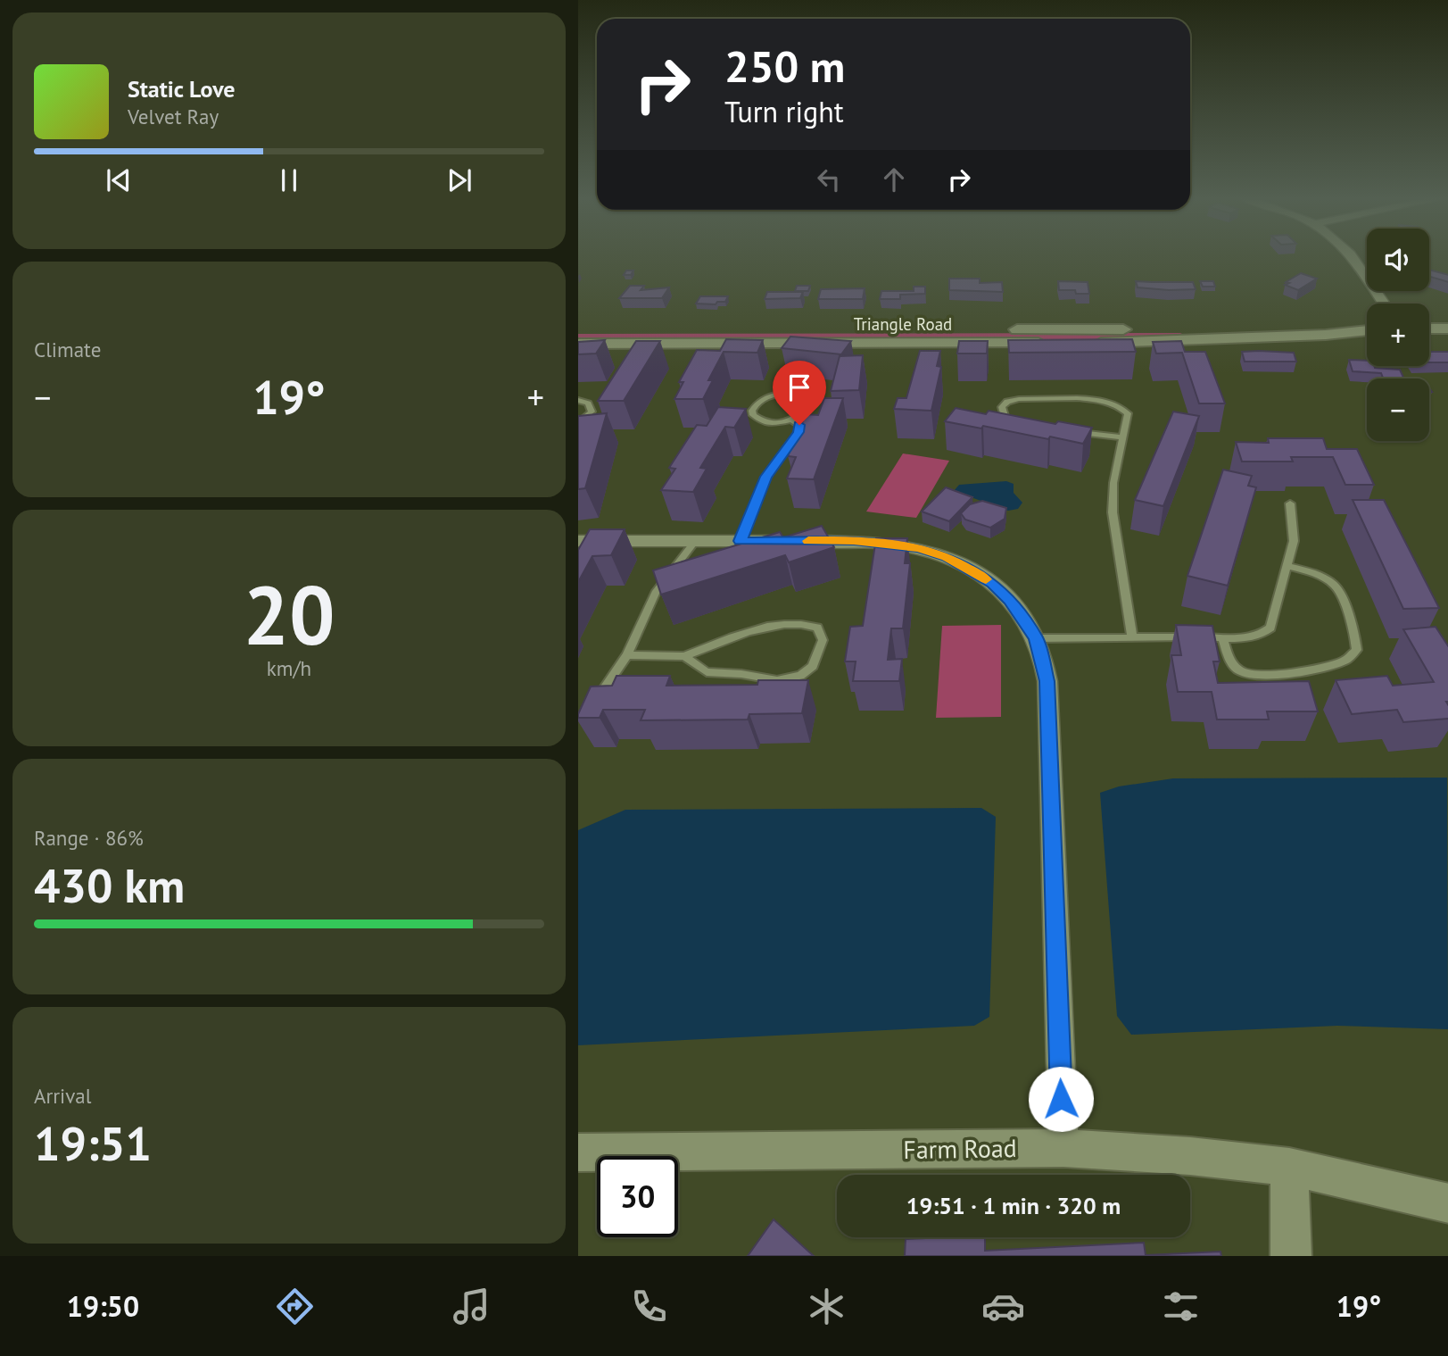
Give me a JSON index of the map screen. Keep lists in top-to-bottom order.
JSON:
{
  "streets": {
    "street": ["Triangle Road", "Farm Road"]
  },
  "page": {
    "turn": ["250 m", "Turn right"],
    "song": ["Static Love", "Velvet Ray"],
    "map_buttons": ["+", "−"],
    "tile": [
      "Climate",
      ["20", "km/h"],
      ["Range · 86%", "430 km"],
      ["Arrival", "19:51"]
    ],
    "heat": ["−", "19°", "+"],
    "limit": "30",
    "trip": "19:51 · 1 min · 320 m",
    "tabs": ["19:50", "19°"]
  }
}
